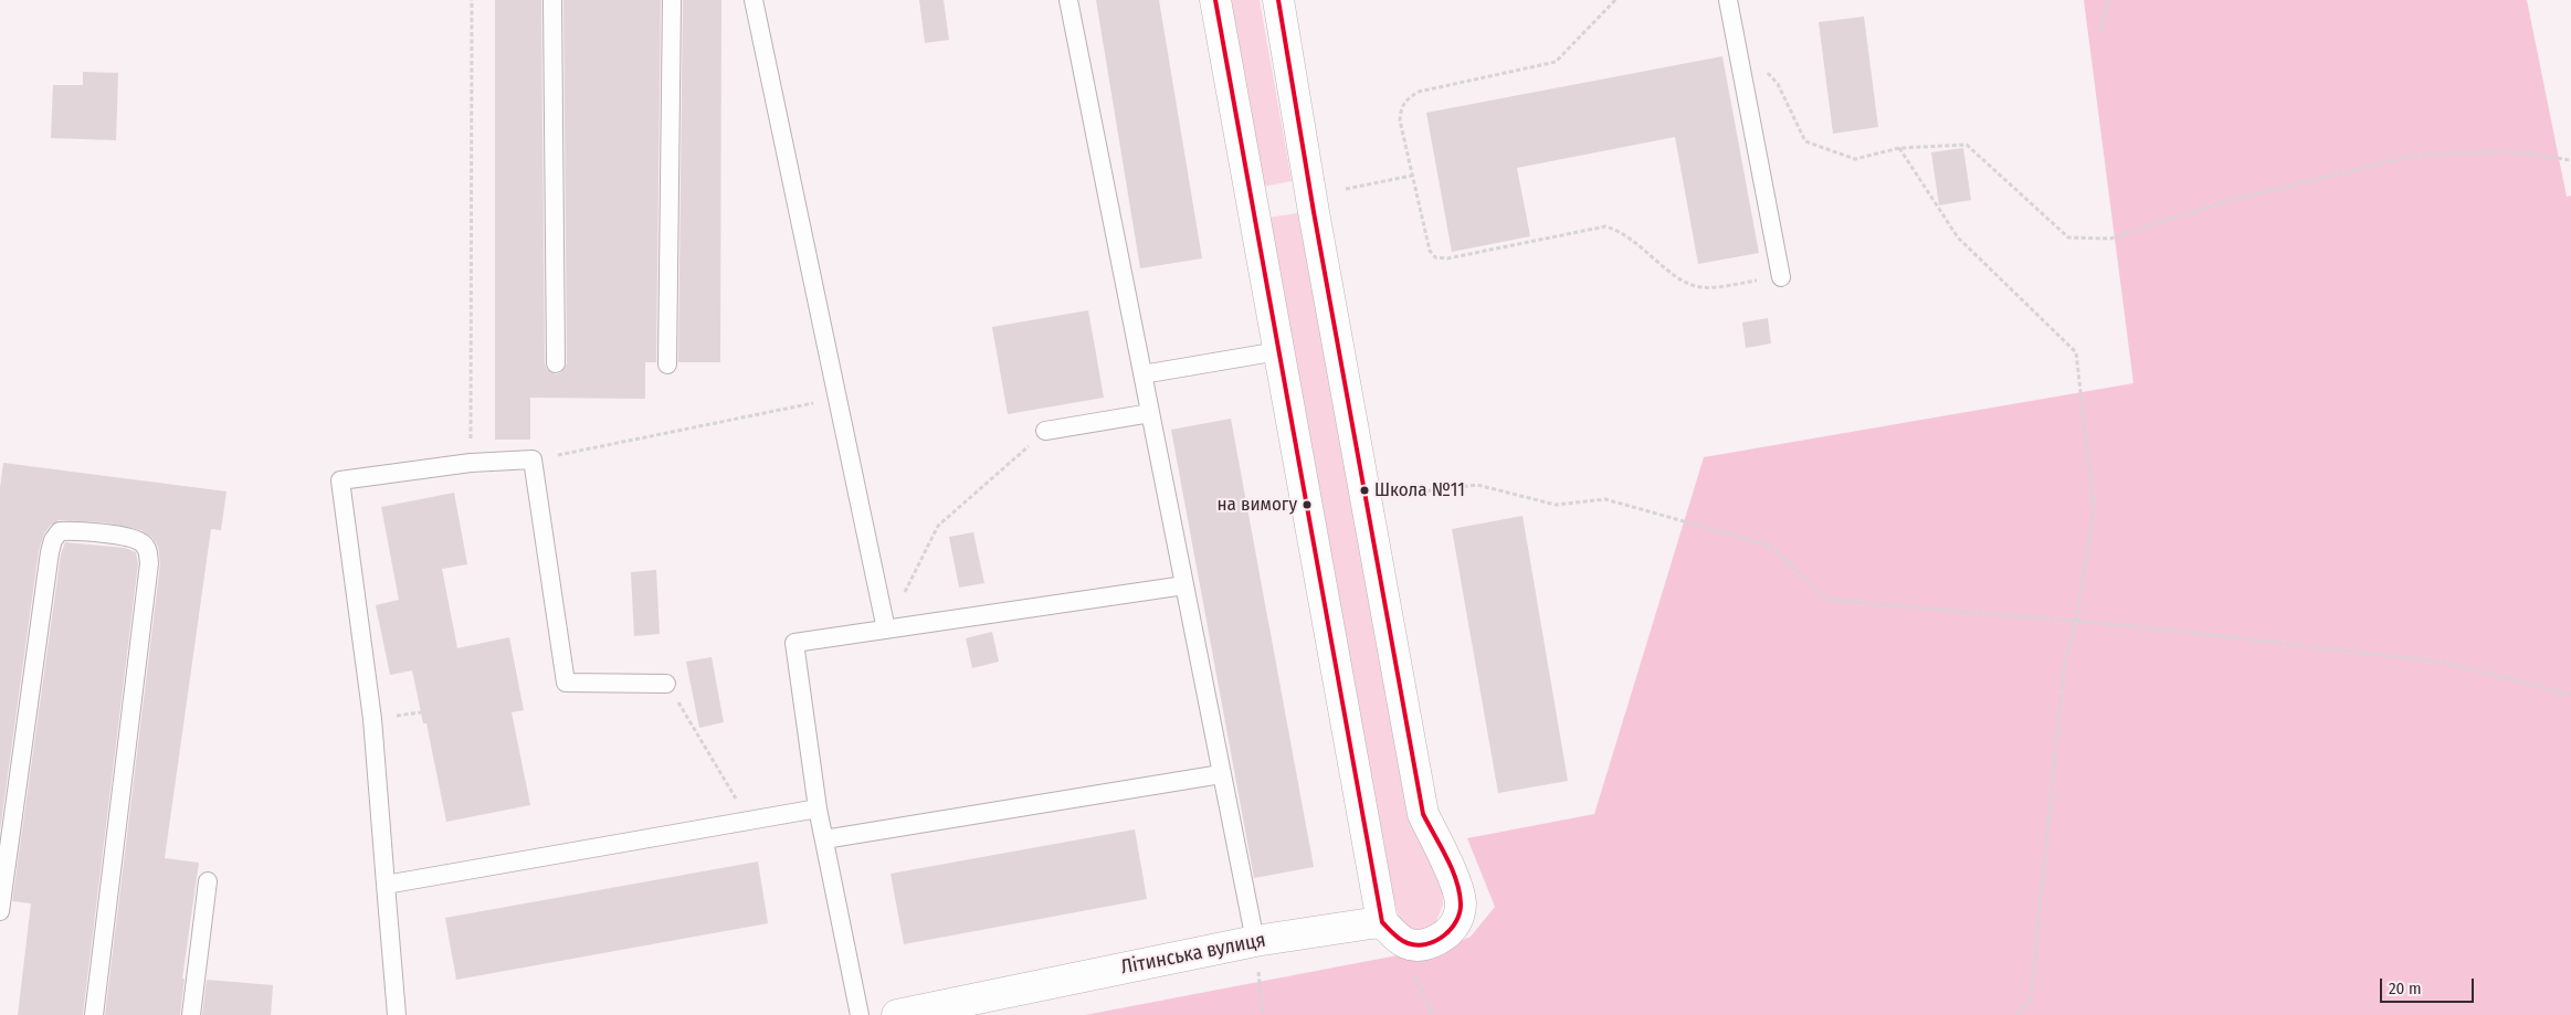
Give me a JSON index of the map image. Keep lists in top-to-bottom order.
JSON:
{
  "streets": {
    "street": ["Літинська вулиця"]
  },
  "places": ["Школа №11", "на вимогу"],
  "scale_bar": "20 m"
}
